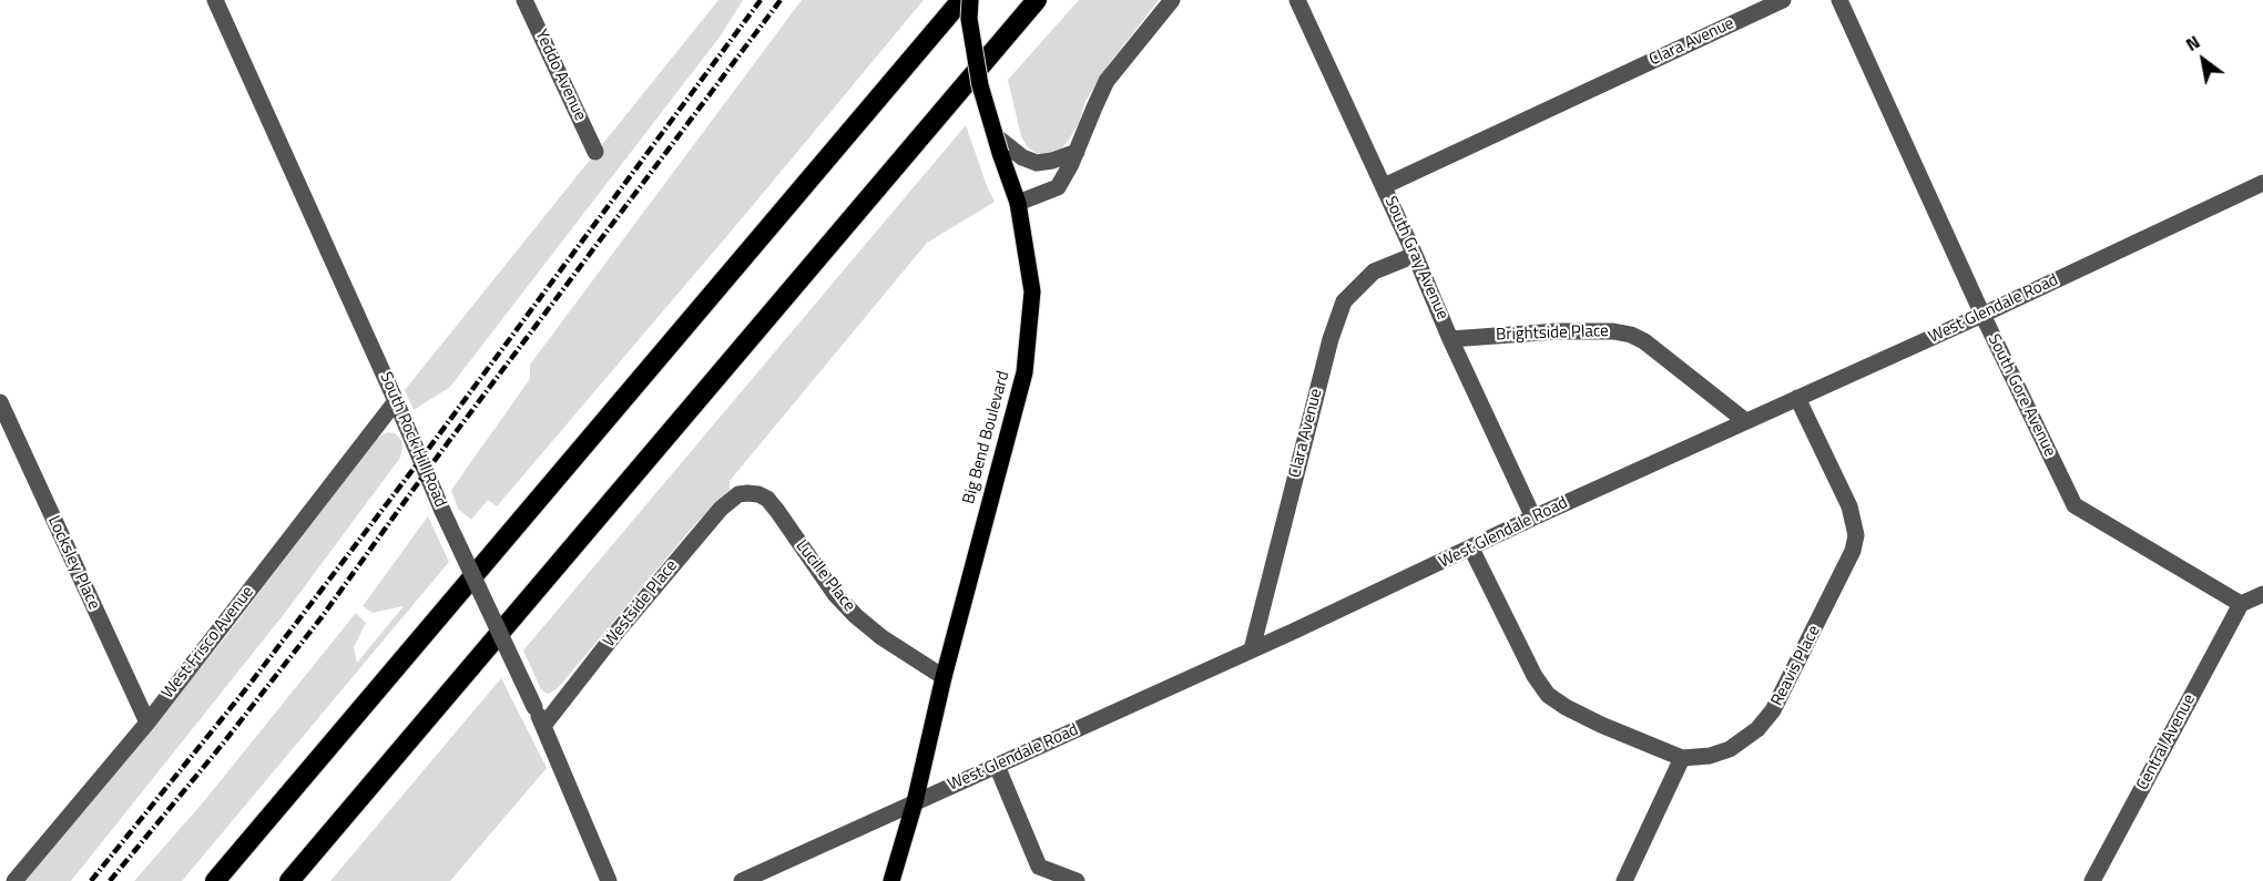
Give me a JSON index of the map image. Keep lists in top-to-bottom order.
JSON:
{
  "streets": {
    "main road": ["Big Bend Boulevard"],
    "street": [
      "Clara Avenue",
      "Yeddo Avenue",
      "South Gray Avenue",
      "West Glendale Road",
      "Brightside Place",
      "South Gore Avenue",
      "South Rock Hill Road",
      "Locksley Place",
      "Lucille Place",
      "Westside Place",
      "West Frisco Avenue",
      "Reavis Place",
      "Central Avenue"
    ]
  },
  "crossings": [
    ["Clara Avenue", "South Gray Avenue"],
    ["Clara Avenue", "West Glendale Road"],
    ["South Gray Avenue", "West Glendale Road"],
    ["South Gray Avenue", "Brightside Place"],
    ["West Glendale Road", "Brightside Place"],
    ["West Glendale Road", "South Gore Avenue"],
    ["West Glendale Road", "Big Bend Boulevard"],
    ["West Glendale Road", "Reavis Place"],
    ["South Gore Avenue", "Central Avenue"],
    ["Big Bend Boulevard", "Lucille Place"],
    ["South Rock Hill Road", "Westside Place"],
    ["South Rock Hill Road", "West Frisco Avenue"],
    ["Locksley Place", "West Frisco Avenue"],
    ["Lucille Place", "Westside Place"]
  ],
  "north": "top left"
}
